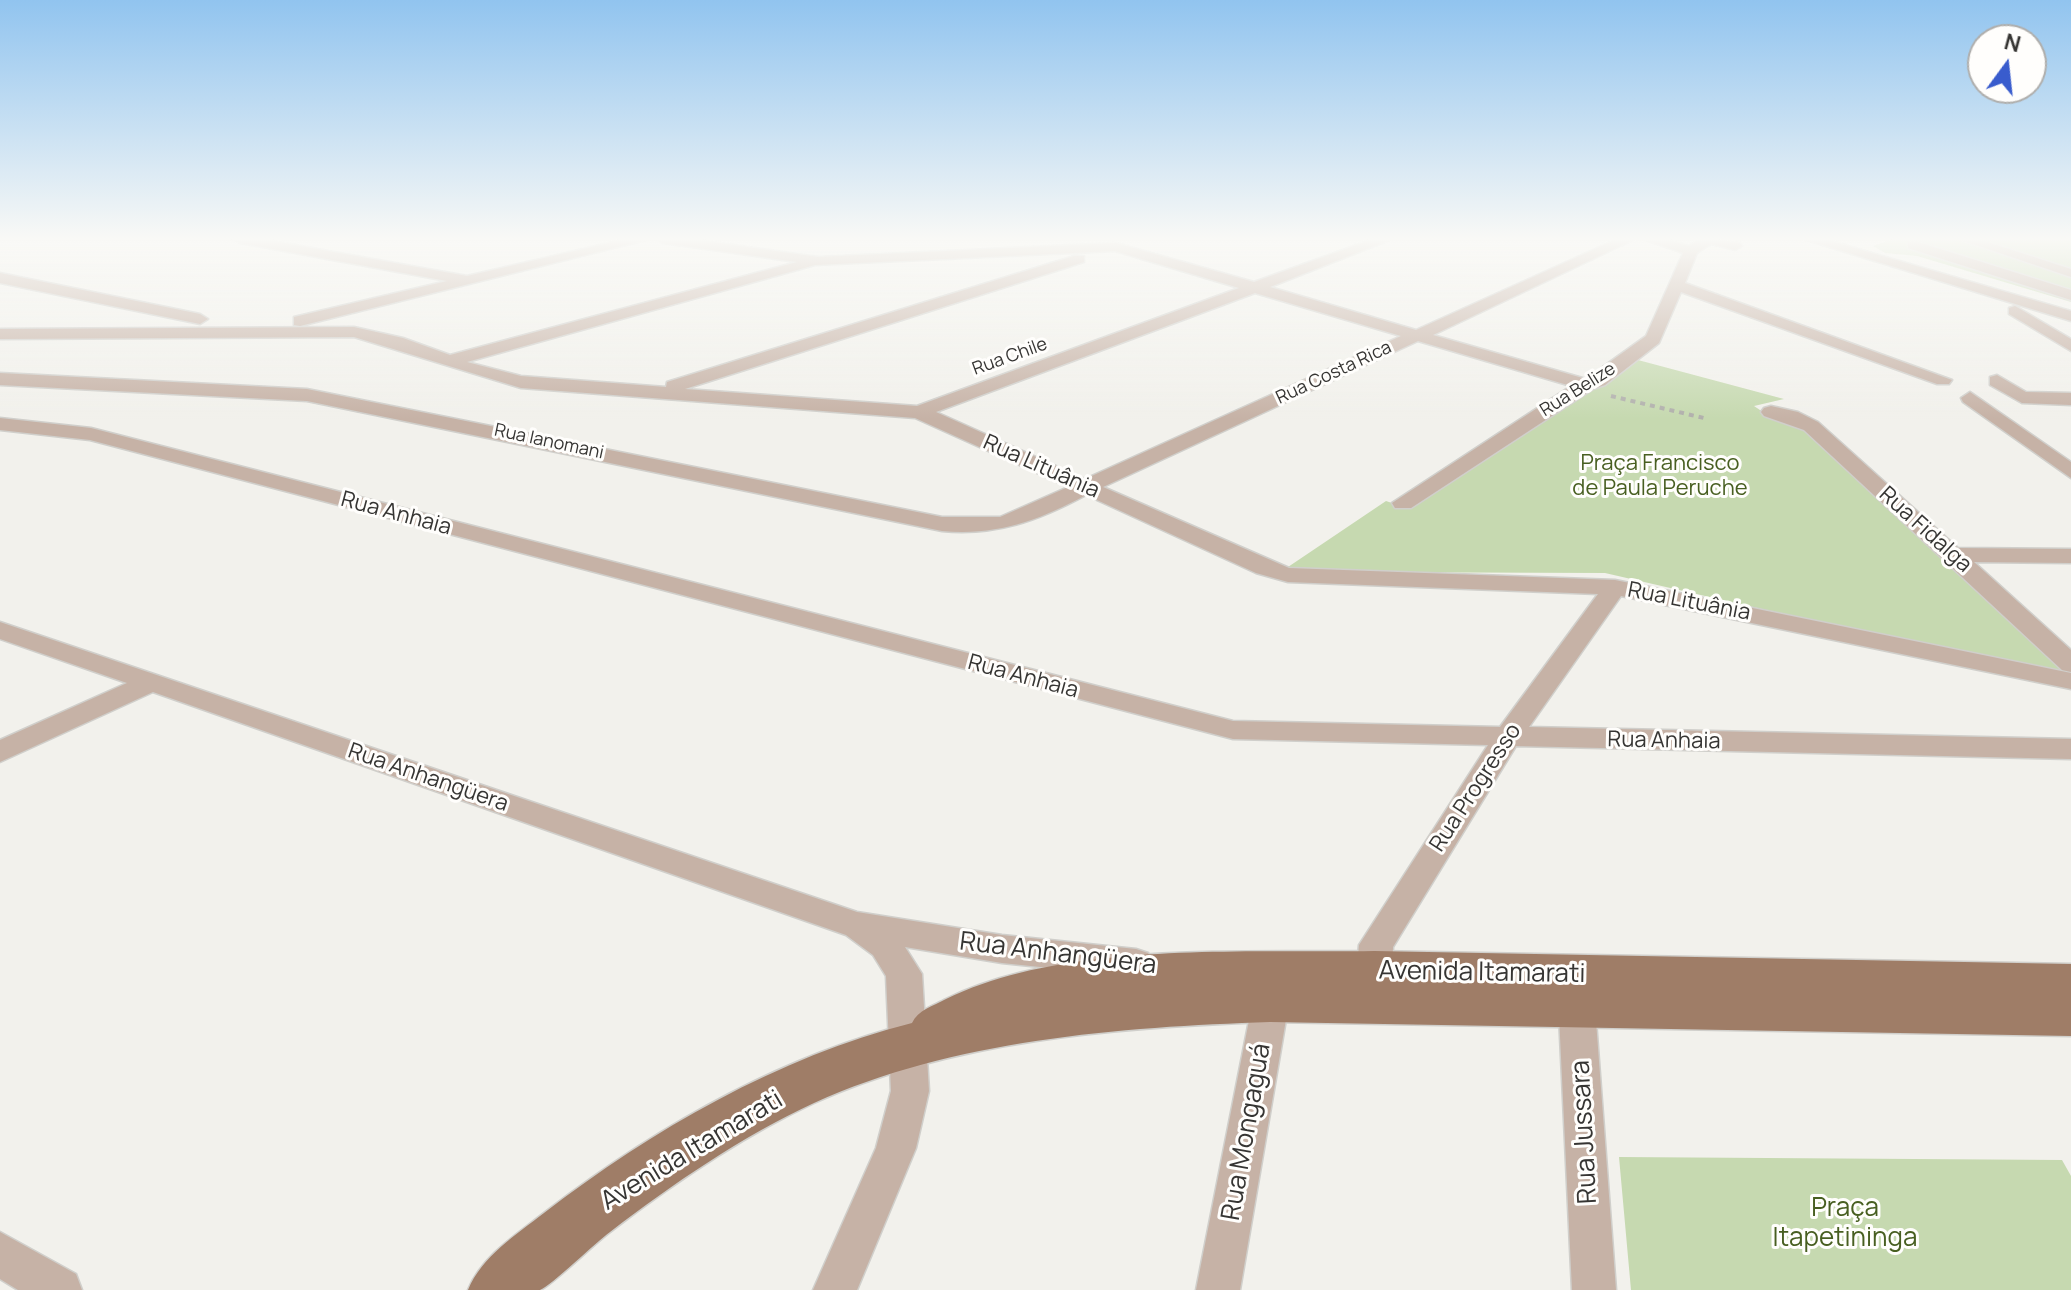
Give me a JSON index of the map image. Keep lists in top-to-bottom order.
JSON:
{
  "streets": {
    "main road": ["Avenida Itamarati"],
    "street": [
      "Rua Chile",
      "Rua Costa Rica",
      "Rua Belize",
      "Rua Ianomani",
      "Rua Lituânia",
      "Rua Anhaia",
      "Rua Fidalga",
      "Rua Anhangüera",
      "Rua Progresso",
      "Rua Mongaguá",
      "Rua Jussara"
    ]
  },
  "crossings": [
    ["Rua Chile", "Rua Lituânia"],
    ["Rua Costa Rica", "Rua Ianomani"],
    ["Rua Costa Rica", "Rua Lituânia"],
    ["Rua Ianomani", "Rua Lituânia"],
    ["Rua Lituânia", "Rua Progresso"],
    ["Rua Anhaia", "Rua Progresso"],
    ["Rua Anhangüera", "Avenida Itamarati"],
    ["Rua Progresso", "Avenida Itamarati"],
    ["Avenida Itamarati", "Rua Mongaguá"],
    ["Avenida Itamarati", "Rua Jussara"]
  ],
  "parks": ["Praça Francisco de Paula Peruche", "Praça Itapetininga"],
  "north": "top"
}
